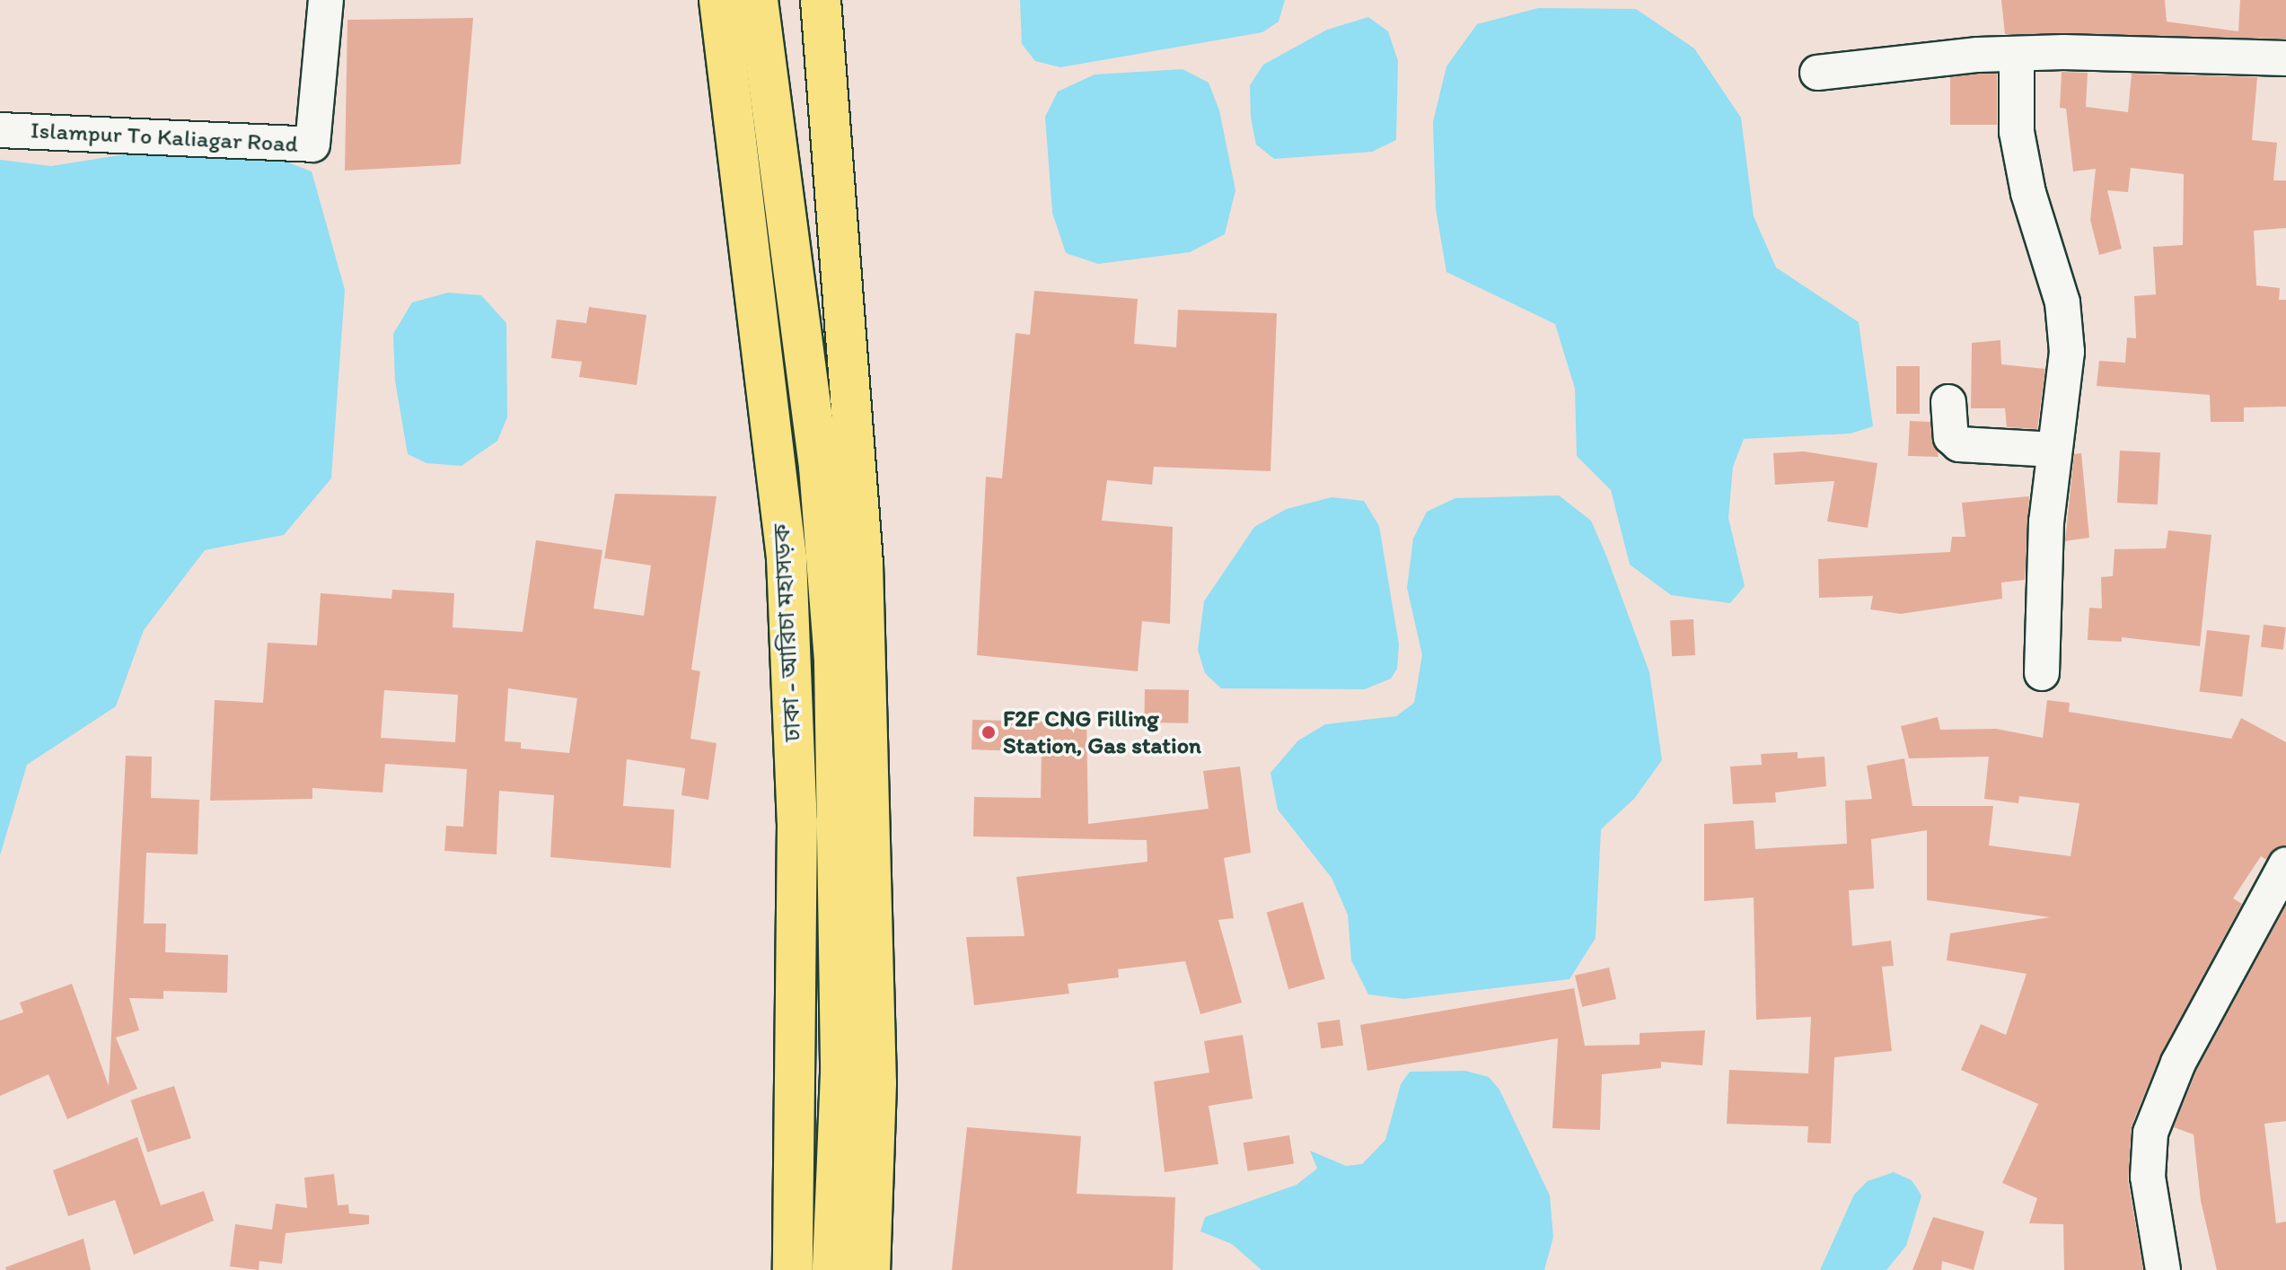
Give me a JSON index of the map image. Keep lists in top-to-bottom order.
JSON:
{
  "streets": {
    "highway": ["ঢাকা - আরিচা মহাসড়ক"],
    "street": ["Islampur To Kaliagar Road"]
  },
  "places": ["F2F CNG Filling Station, Gas station"]
}
